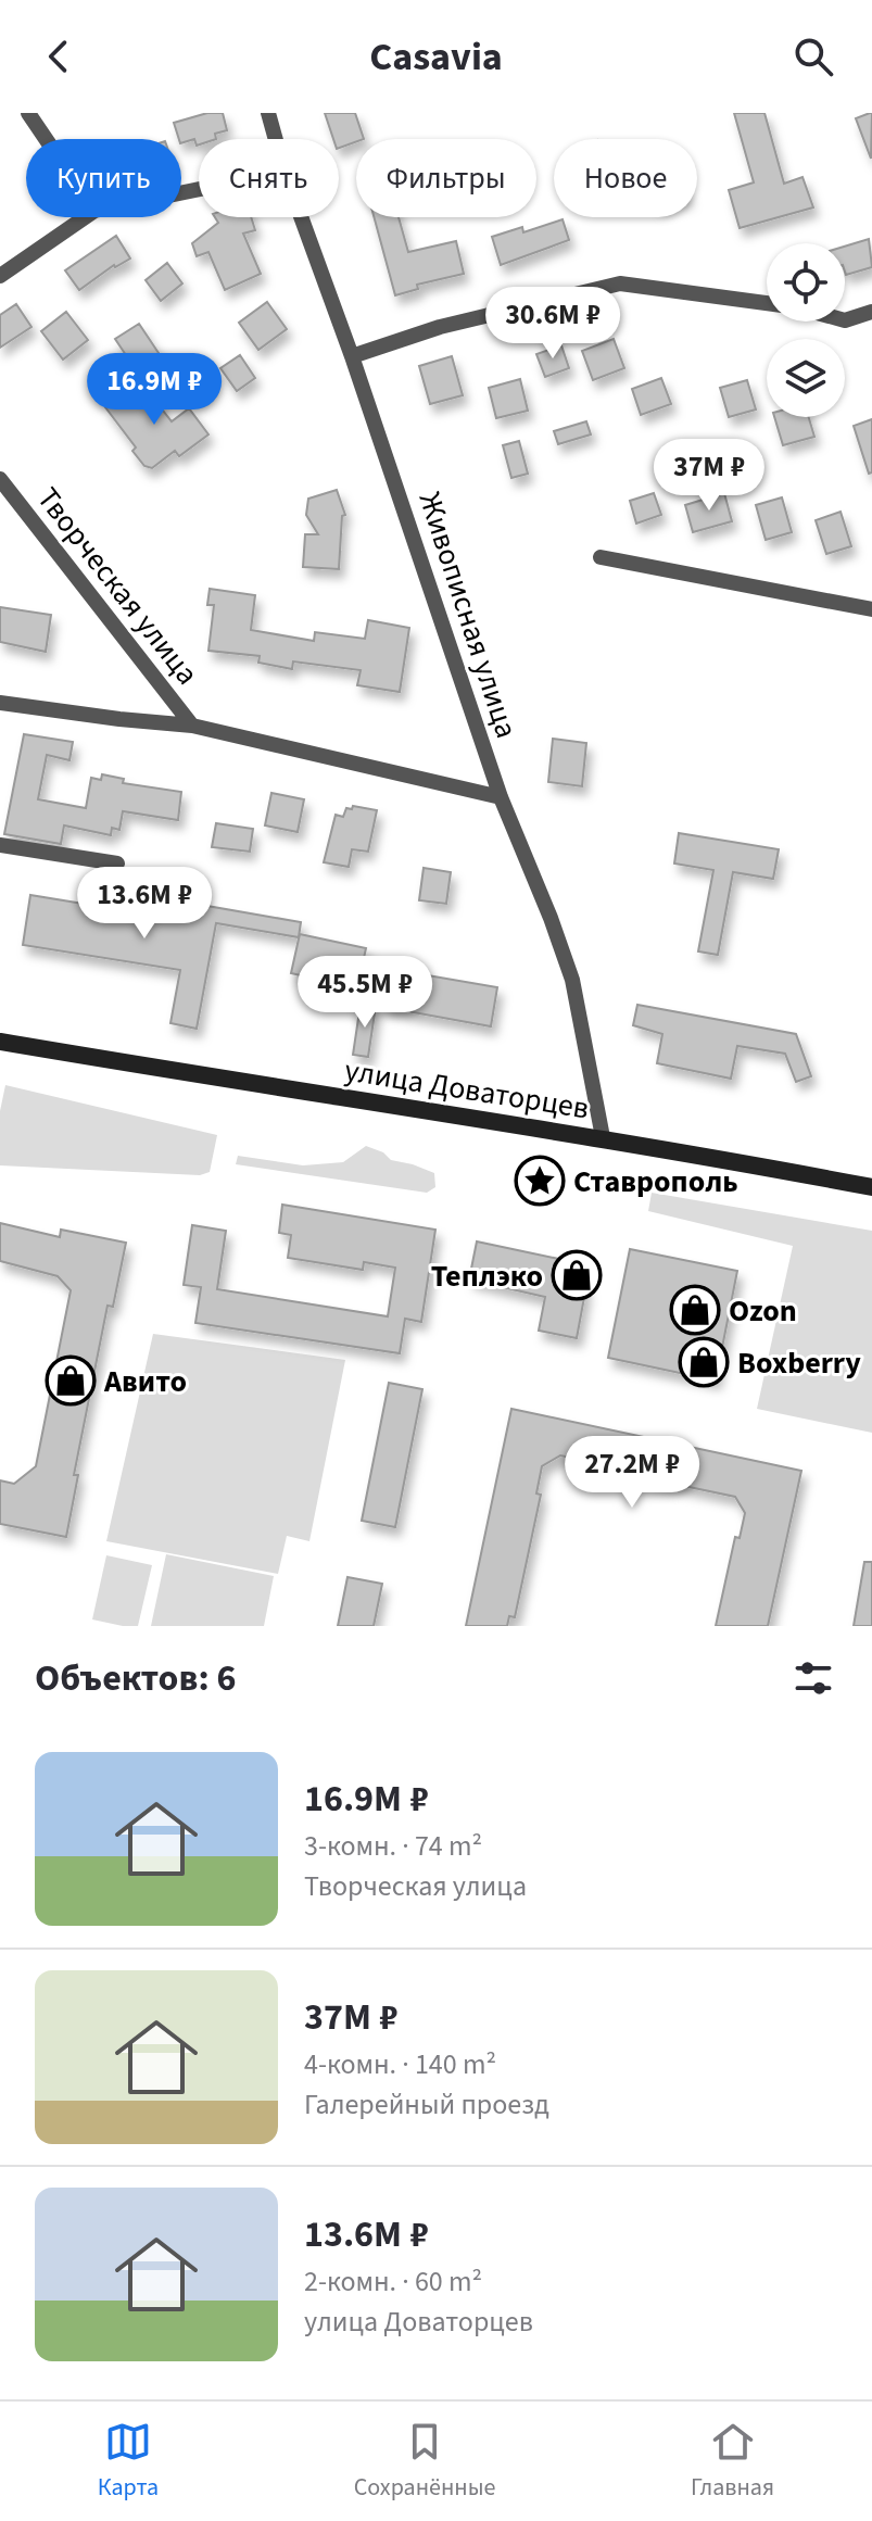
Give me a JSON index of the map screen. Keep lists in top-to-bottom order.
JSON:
{
  "streets": {
    "main road": ["улица Доваторцев"],
    "street": ["Творческая улица", "Живописная улица"]
  },
  "crossings": [
    ["Живописная улица", "улица Доваторцев"]
  ],
  "places": {
    "place": ["Ставрополь"],
    "shop": [
      "Теплэко",
      "Ozon",
      "Boxberry",
      "Авито"
    ]
  },
  "page": {
    "header": "Casavia",
    "chip": [
      "Купить",
      "Снять",
      "Фильтры",
      "Новое"
    ],
    "price": [
      "30.6M ₽",
      "16.9M ₽",
      "37M ₽",
      "13.6M ₽",
      "45.5M ₽",
      "27.2M ₽"
    ],
    "heading": "Объектов: 6",
    "list": [
      {
        "name": "16.9M ₽",
        "note": "3-комн. · 74 m² · Творческая улица"
      },
      {
        "name": "37M ₽",
        "note": "4-комн. · 140 m² · Галерейный проезд"
      },
      {
        "name": "13.6M ₽",
        "note": "2-комн. · 60 m² · улица Доваторцев"
      }
    ],
    "tabs": ["Карта", "Сохранённые", "Главная"]
  }
}
